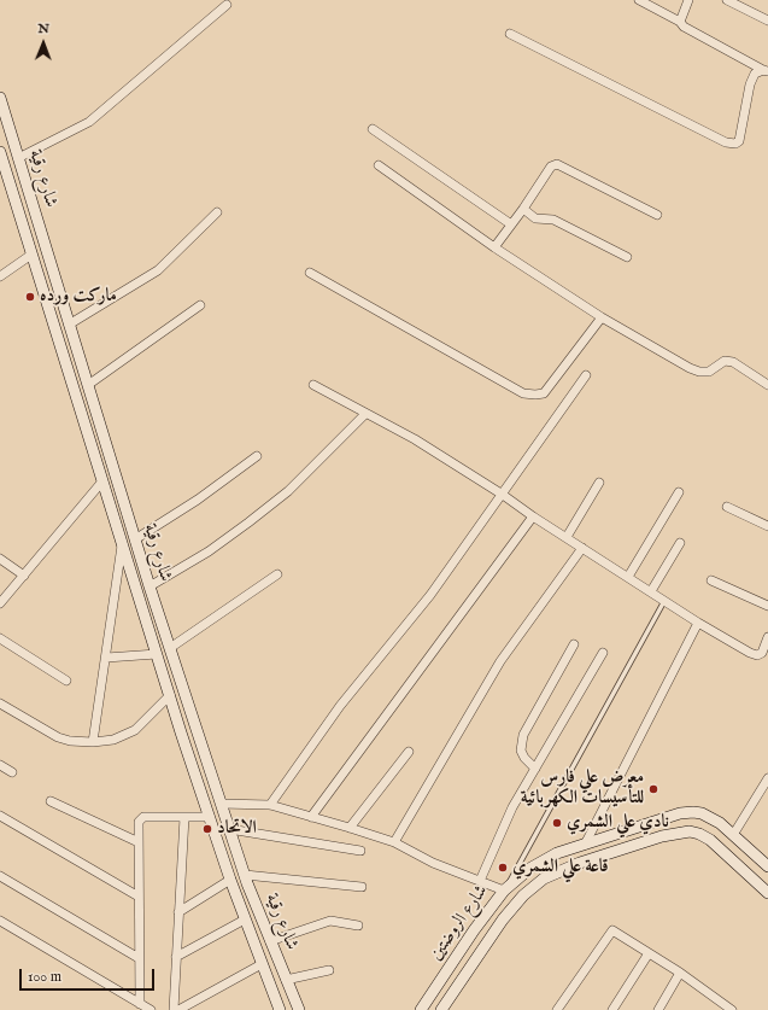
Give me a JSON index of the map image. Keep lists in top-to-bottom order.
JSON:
{
  "streets": {
    "street": ["شارع رقية", "شارع الروضتين"]
  },
  "places": [
    "ماركت ورده",
    "معرض علي فارس للتأسيسات الكهربائية",
    "نادي علي الشمري",
    "الاتحاد",
    "قاعة علي الشمري"
  ],
  "scale_bar": "100 m",
  "north": "top"
}
